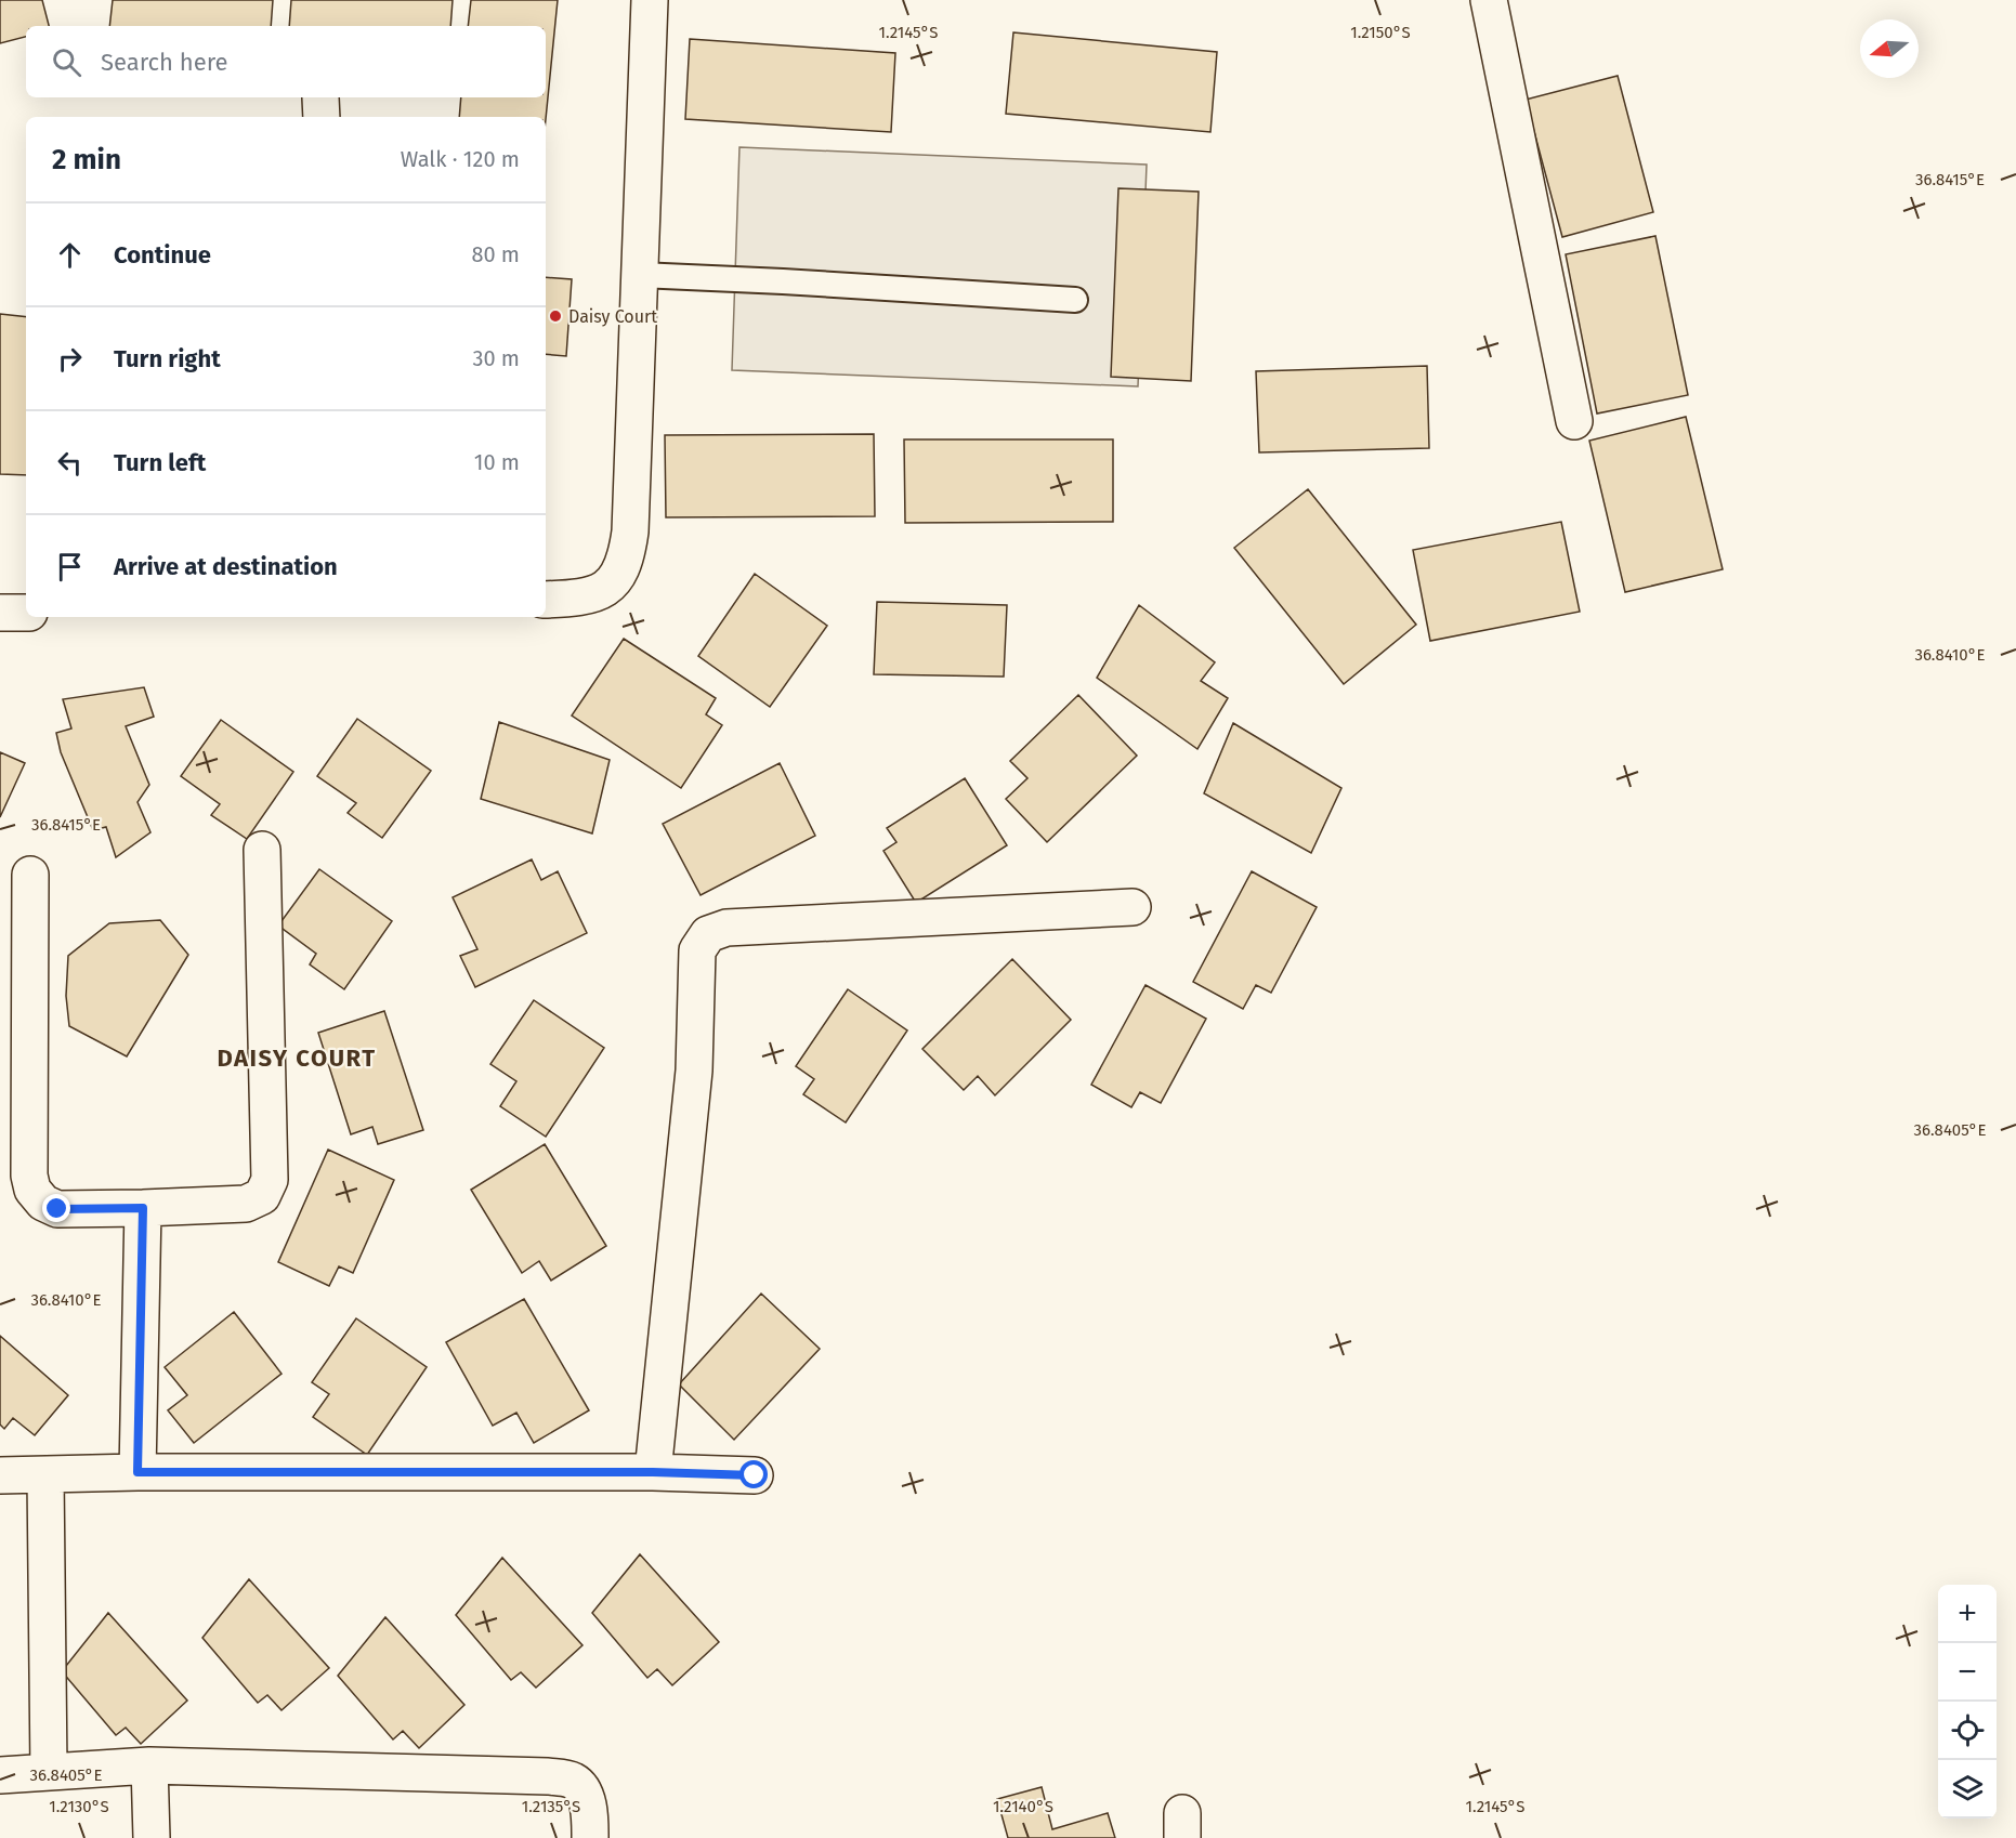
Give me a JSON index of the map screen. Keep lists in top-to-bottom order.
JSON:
{
  "districts": ["DAISY COURT"],
  "places": ["Daisy Court"],
  "north": "left",
  "page": {
    "search": "Search here",
    "heading": ["2 min", "Walk · 120 m"],
    "list": [
      ["Continue", "80 m"],
      ["Turn right", "30 m"],
      ["Turn left", "10 m"],
      "Arrive at destination"
    ],
    "map_buttons": ["+", "−"]
  },
  "coordinates": [
    "1.2145°S",
    "1.2150°S",
    "36.8415°E",
    "36.8410°E",
    "36.8405°E",
    "1.2130°S",
    "1.2135°S",
    "1.2140°S"
  ]
}
